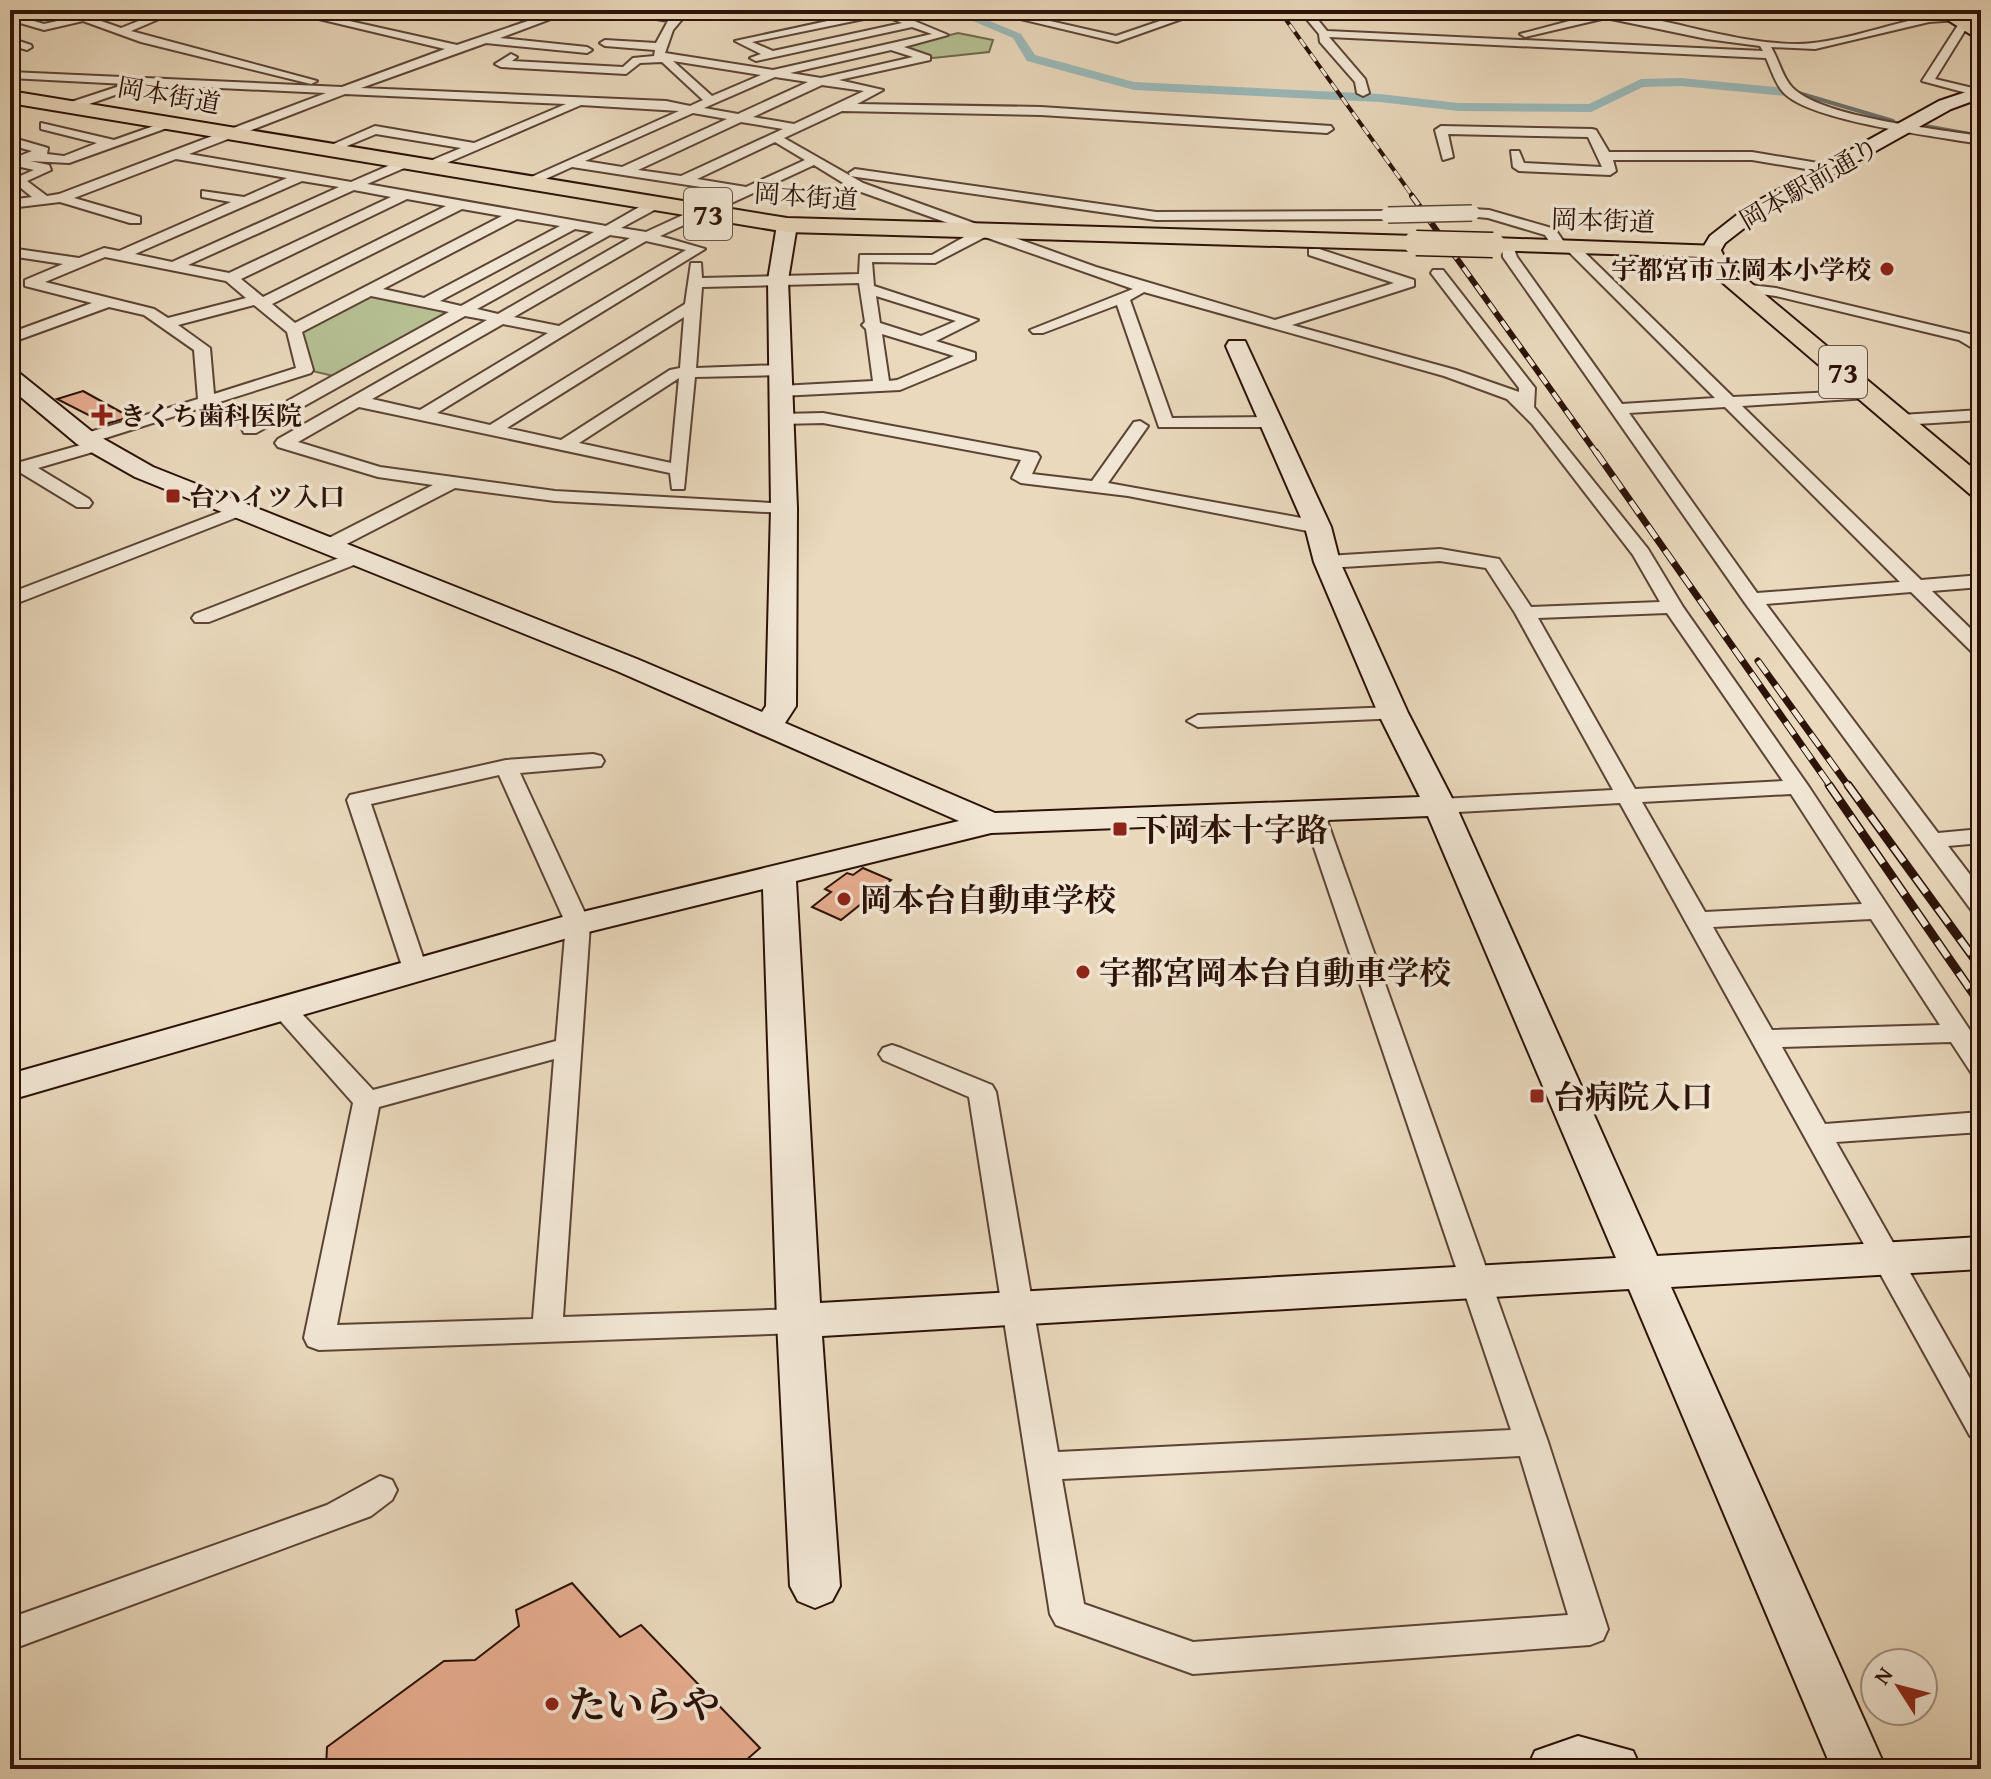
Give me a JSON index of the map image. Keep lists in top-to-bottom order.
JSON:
{
  "streets": {
    "main road": ["岡本街道", "岡本駅前通り", "73"]
  },
  "crossings": [
    ["岡本街道", "岡本駅前通り"]
  ],
  "places": {
    "other": [
      "宇都宮市立岡本小学校",
      "岡本台自動車学校",
      "宇都宮岡本台自動車学校",
      "たいらや"
    ],
    "health": ["きくち歯科医院"],
    "transit": ["台ハイツ入口", "下岡本十字路", "台病院入口"]
  },
  "north": "top left"
}
